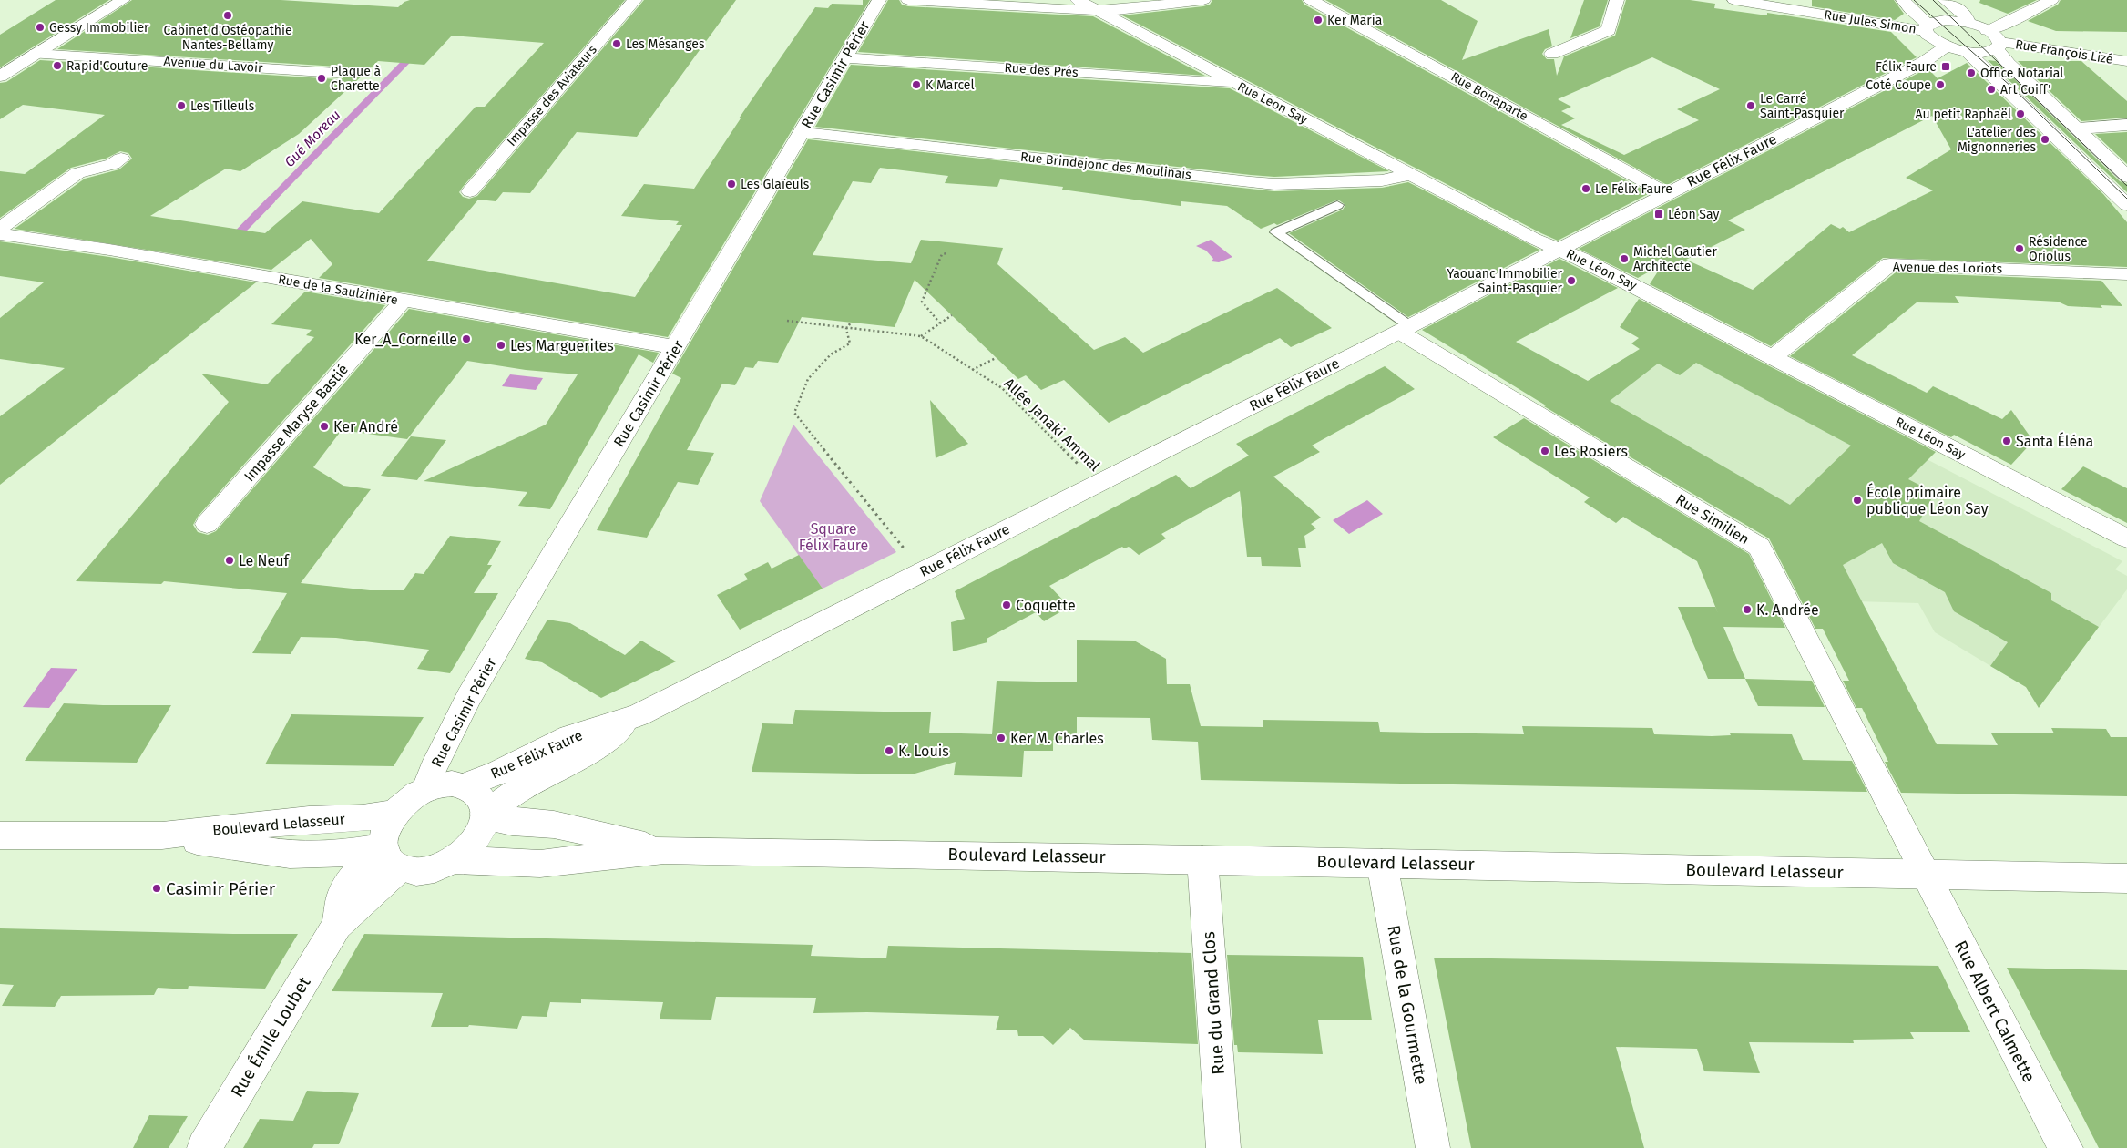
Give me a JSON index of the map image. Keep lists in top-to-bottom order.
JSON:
{
  "streets": {
    "street": [
      "Rue Jules Simon",
      "Rue François Lizé",
      "Avenue du Lavoir",
      "Rue des Prés",
      "Rue Casimir Périer",
      "Impasse des Aviateurs",
      "Rue Bonaparte",
      "Rue Léon Say",
      "Rue Félix Faure",
      "Rue Brindejonc des Moulinais",
      "Avenue des Loriots",
      "Rue de la Saulzinière",
      "Impasse Maryse Bastié",
      "Rue Similien",
      "Boulevard Lelasseur",
      "Rue du Grand Clos",
      "Rue de la Gourmette",
      "Rue Albert Calmette",
      "Rue Émile Loubet"
    ],
    "path": ["Allée Janaki Ammal"]
  },
  "crossings": [
    ["Rue François Lizé", "Rue Félix Faure"],
    ["Rue des Prés", "Rue Casimir Périer"],
    ["Rue des Prés", "Rue Léon Say"],
    ["Rue Casimir Périer", "Rue Félix Faure"],
    ["Rue Casimir Périer", "Rue Brindejonc des Moulinais"],
    ["Rue Casimir Périer", "Rue de la Saulzinière"],
    ["Rue Casimir Périer", "Boulevard Lelasseur"],
    ["Rue Casimir Périer", "Rue Émile Loubet"],
    ["Rue Bonaparte", "Rue Félix Faure"],
    ["Rue Léon Say", "Rue Félix Faure"],
    ["Rue Léon Say", "Rue Brindejonc des Moulinais"],
    ["Rue Léon Say", "Avenue des Loriots"],
    ["Rue Félix Faure", "Allée Janaki Ammal"],
    ["Rue Félix Faure", "Rue Similien"],
    ["Rue Félix Faure", "Boulevard Lelasseur"],
    ["Rue Félix Faure", "Rue Émile Loubet"],
    ["Rue de la Saulzinière", "Impasse Maryse Bastié"],
    ["Rue Similien", "Boulevard Lelasseur"],
    ["Rue Similien", "Rue Albert Calmette"],
    ["Boulevard Lelasseur", "Rue du Grand Clos"],
    ["Boulevard Lelasseur", "Rue de la Gourmette"],
    ["Boulevard Lelasseur", "Rue Albert Calmette"],
    ["Boulevard Lelasseur", "Rue Émile Loubet"]
  ],
  "water": ["Gué Moreau"],
  "parks": ["Square Félix Faure"],
  "places": {
    "other": [
      "Cabinet d'Ostéopathie Nantes-Bellamy",
      "Ker Maria",
      "Gessy Immobilier",
      "Les Mésanges",
      "Rapid'Couture",
      "Office Notarial",
      "Plaque à Charette",
      "K Marcel",
      "Coté Coupe",
      "Art Coiff'",
      "Les Tilleuls",
      "Le Carré Saint-Pasquier",
      "Au petit Raphaël",
      "L'atelier des Mignonneries",
      "Les Glaïeuls",
      "Le Félix Faure",
      "Résidence Oriolus",
      "Michel Gautier Architecte",
      "Yaouanc Immobilier Saint-Pasquier",
      "Ker_A_Corneille",
      "Les Marguerites",
      "Ker André",
      "Santa Éléna",
      "Les Rosiers",
      "École primaire publique Léon Say",
      "Le Neuf",
      "Coquette",
      "K. Andrée",
      "Ker M. Charles",
      "K. Louis",
      "Casimir Périer"
    ],
    "transit": ["Félix Faure", "Léon Say"]
  }
}
